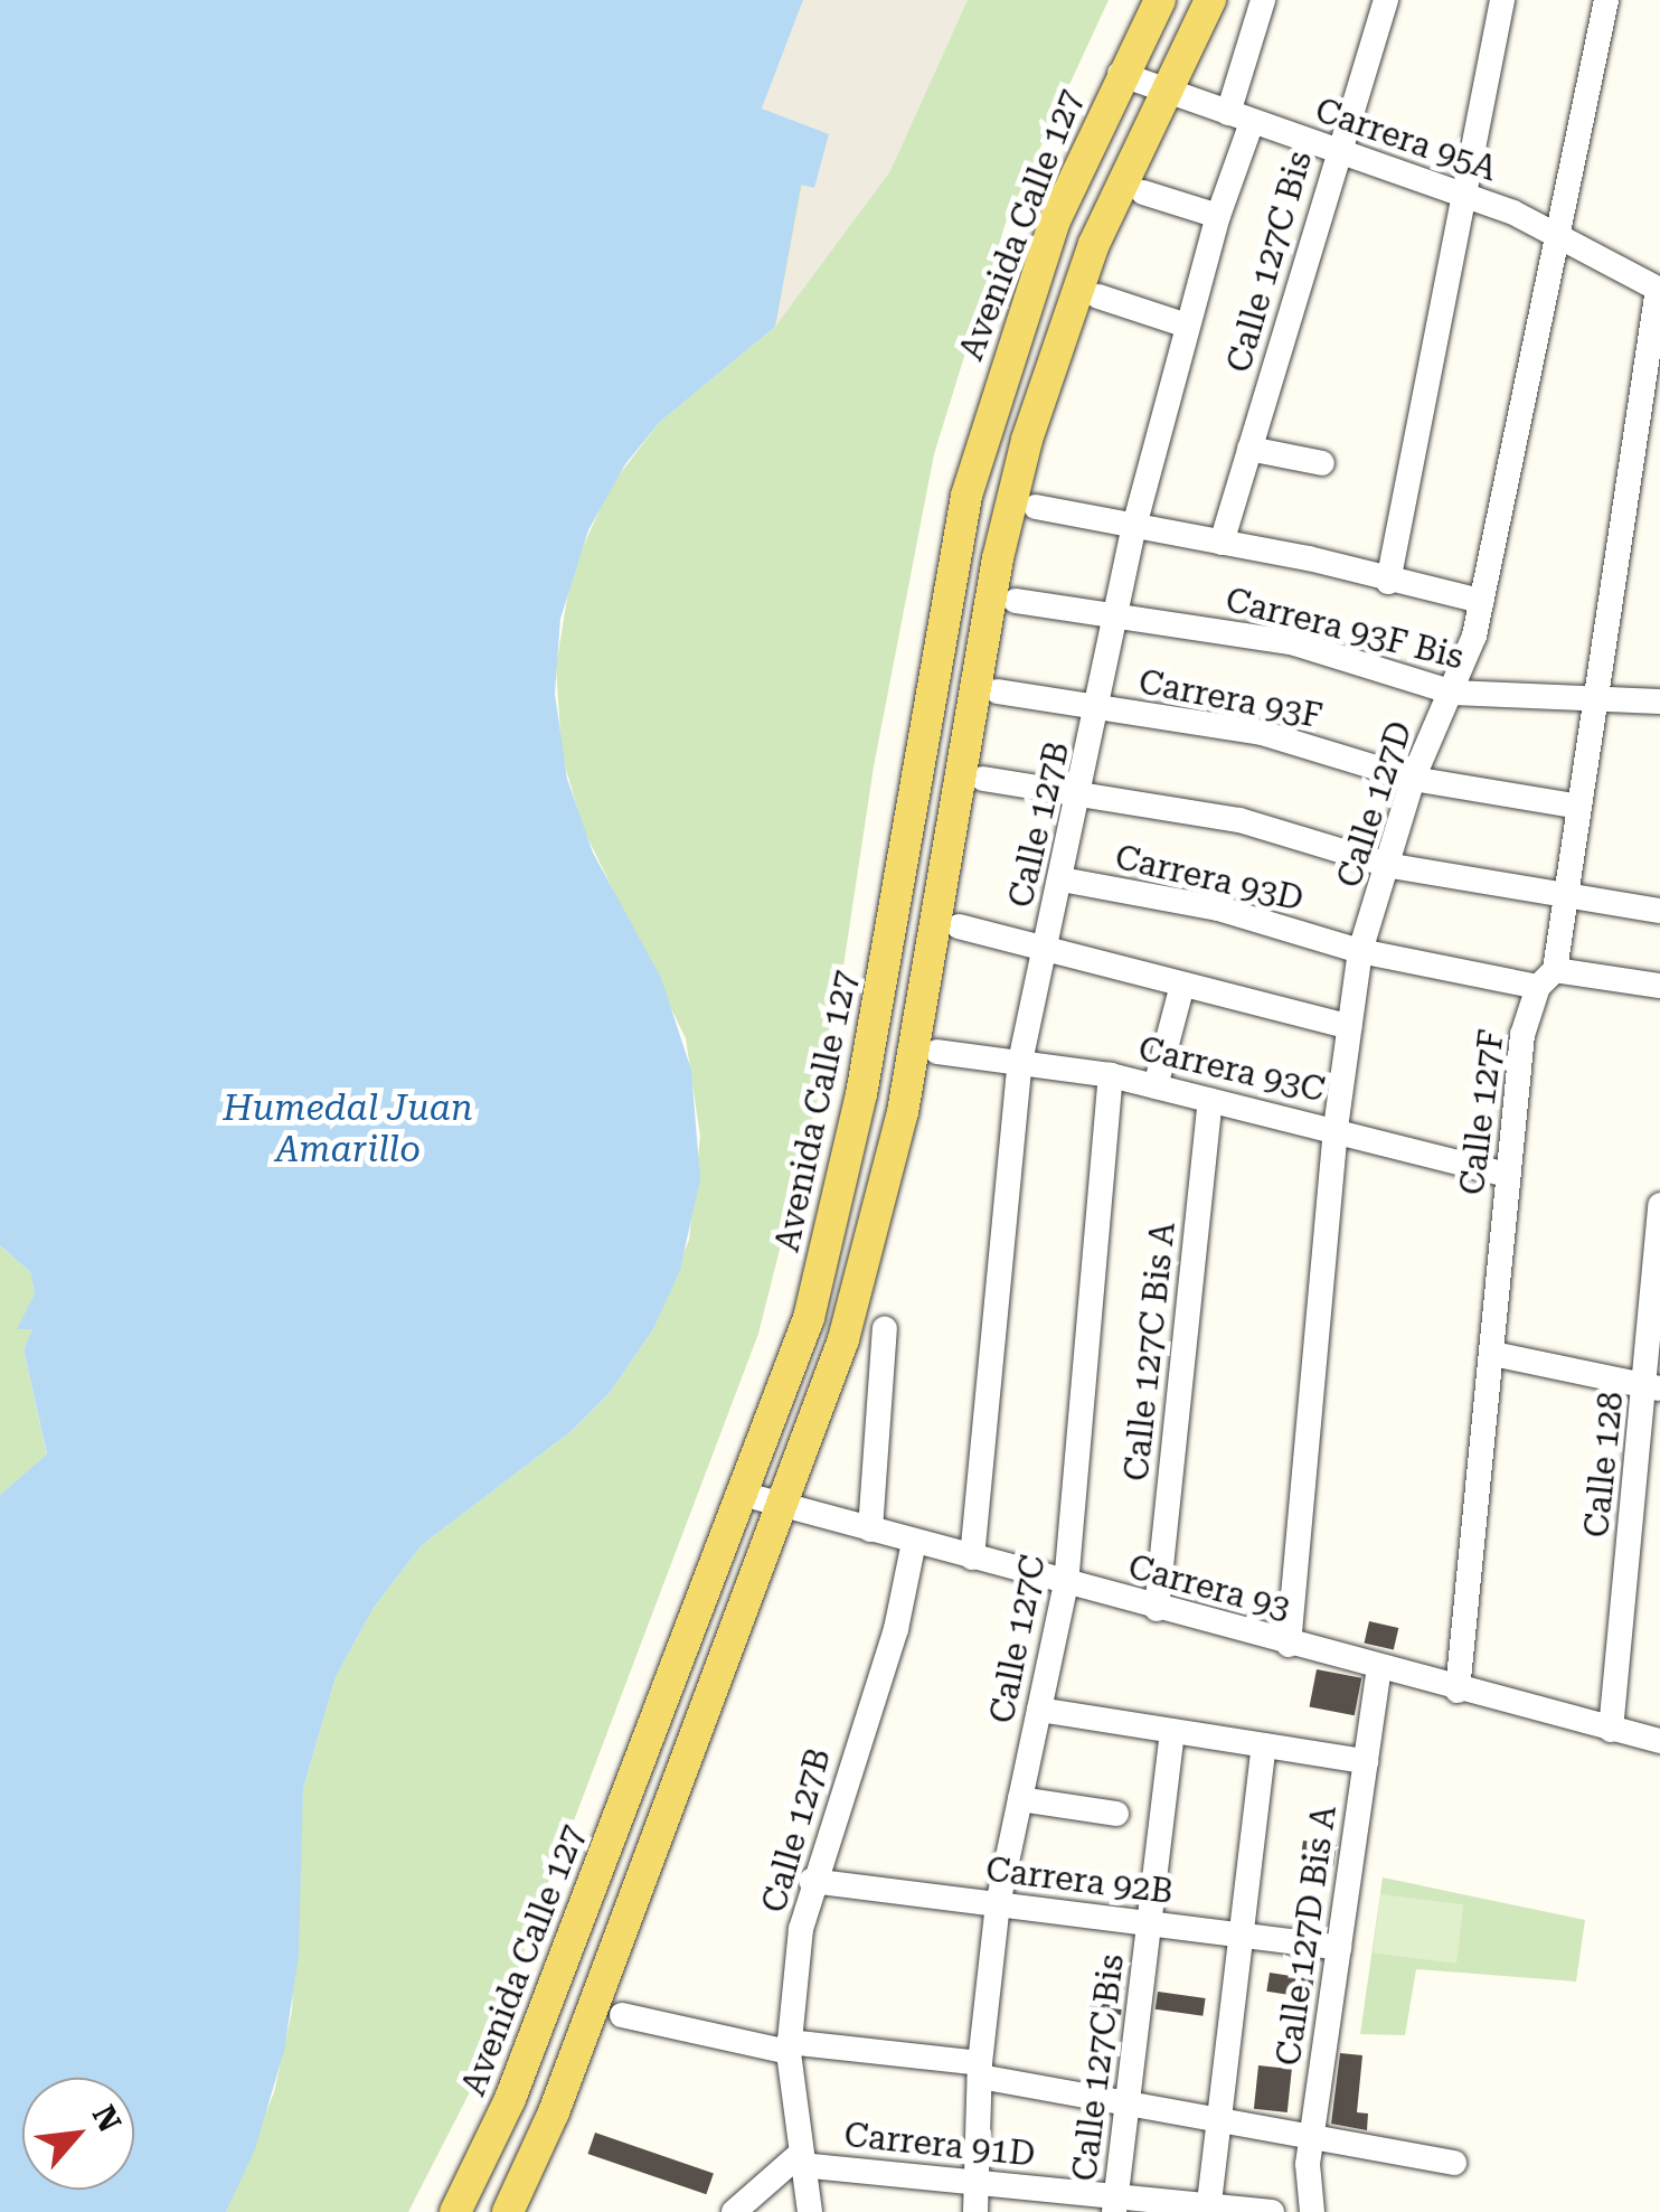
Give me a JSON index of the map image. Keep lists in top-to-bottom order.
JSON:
{
  "streets": {
    "main road": ["Avenida Calle 127"],
    "street": [
      "Carrera 95A",
      "Calle 127C Bis",
      "Carrera 93F Bis",
      "Carrera 93F",
      "Calle 127D",
      "Calle 127B",
      "Carrera 93D",
      "Carrera 93C",
      "Calle 127F",
      "Calle 127C Bis A",
      "Calle 128",
      "Carrera 93",
      "Calle 127C",
      "Carrera 92B",
      "Calle 127D Bis A",
      "Carrera 91D"
    ]
  },
  "crossings": [
    ["Carrera 95A", "Avenida Calle 127"],
    ["Carrera 95A", "Calle 127C Bis"],
    ["Carrera 95A", "Calle 127D"],
    ["Carrera 95A", "Calle 127B"],
    ["Carrera 95A", "Calle 127F"],
    ["Avenida Calle 127", "Carrera 93"],
    ["Calle 127C Bis", "Carrera 92B"],
    ["Calle 127C Bis", "Carrera 91D"],
    ["Carrera 93F Bis", "Calle 127D"],
    ["Carrera 93F Bis", "Calle 127B"],
    ["Carrera 93F Bis", "Calle 127F"],
    ["Carrera 93F", "Calle 127D"],
    ["Carrera 93F", "Calle 127B"],
    ["Carrera 93F", "Calle 127F"],
    ["Calle 127D", "Carrera 93D"],
    ["Calle 127D", "Carrera 93C"],
    ["Calle 127D", "Carrera 93"],
    ["Calle 127B", "Carrera 93D"],
    ["Calle 127B", "Carrera 93C"],
    ["Calle 127B", "Carrera 93"],
    ["Calle 127B", "Carrera 92B"],
    ["Calle 127B", "Carrera 91D"],
    ["Carrera 93D", "Calle 127F"],
    ["Carrera 93C", "Calle 127F"],
    ["Carrera 93C", "Calle 127C Bis A"],
    ["Carrera 93C", "Calle 127C"],
    ["Calle 127F", "Carrera 93"],
    ["Calle 127C Bis A", "Carrera 93"],
    ["Calle 128", "Carrera 93"],
    ["Carrera 93", "Calle 127C"],
    ["Carrera 93", "Calle 127D Bis A"],
    ["Calle 127C", "Carrera 92B"],
    ["Calle 127C", "Carrera 91D"],
    ["Carrera 92B", "Calle 127D Bis A"]
  ],
  "water": ["Humedal Juan Amarillo"],
  "north": "top right"
}
